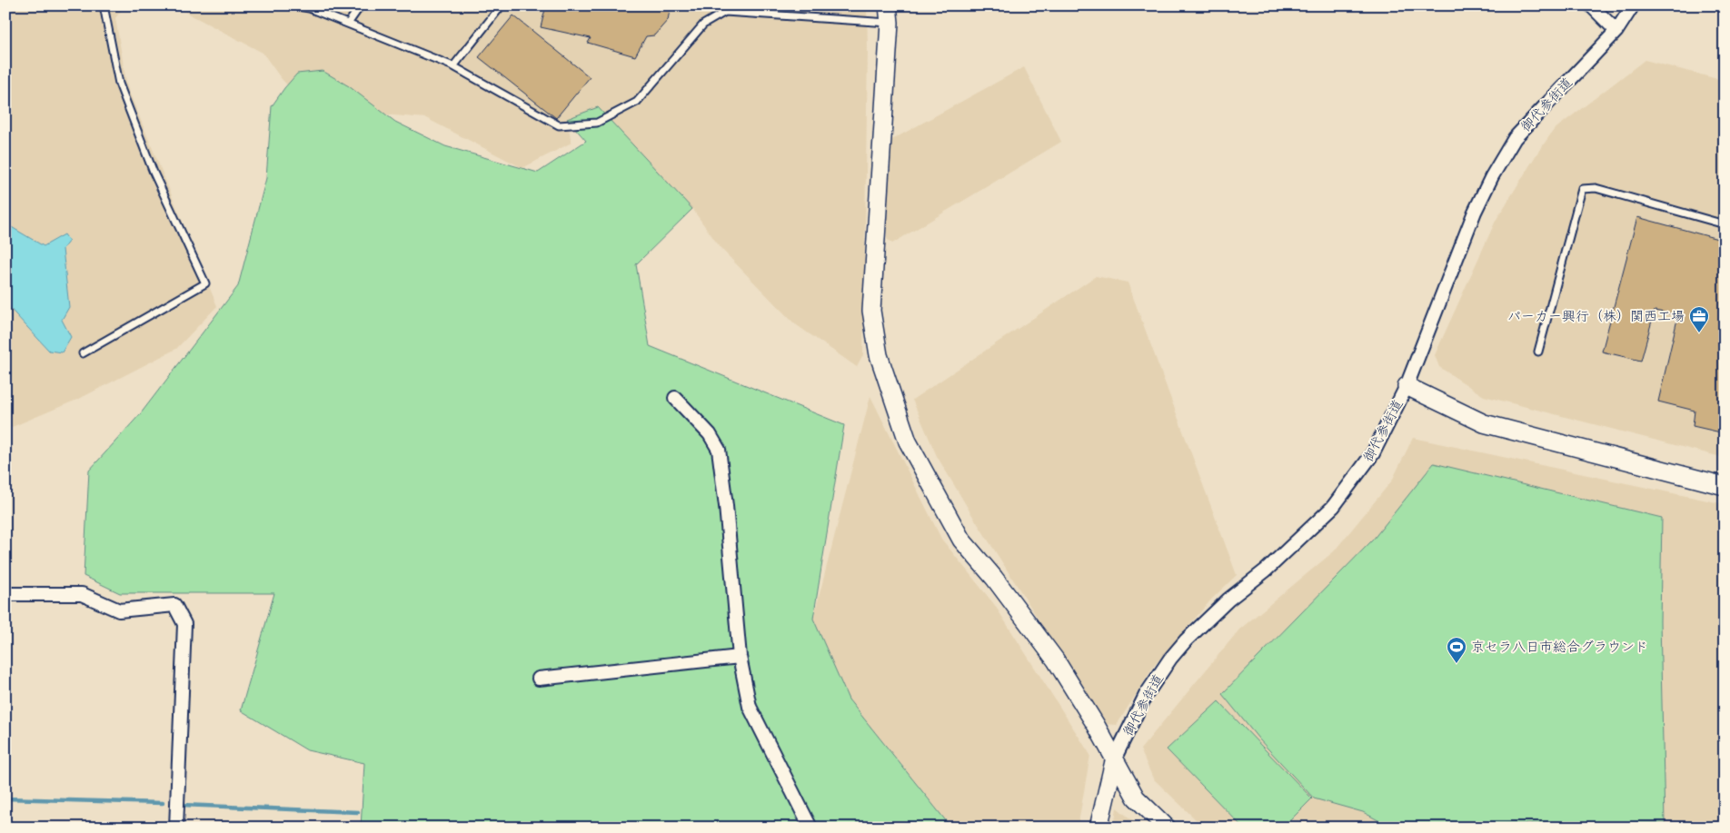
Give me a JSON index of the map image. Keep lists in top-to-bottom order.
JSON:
{
  "streets": {
    "street": ["御代参街道"]
  },
  "places": {
    "office": ["パーカー興行（株）関西工場"],
    "sports": ["京セラ八日市総合グラウンド"]
  }
}
